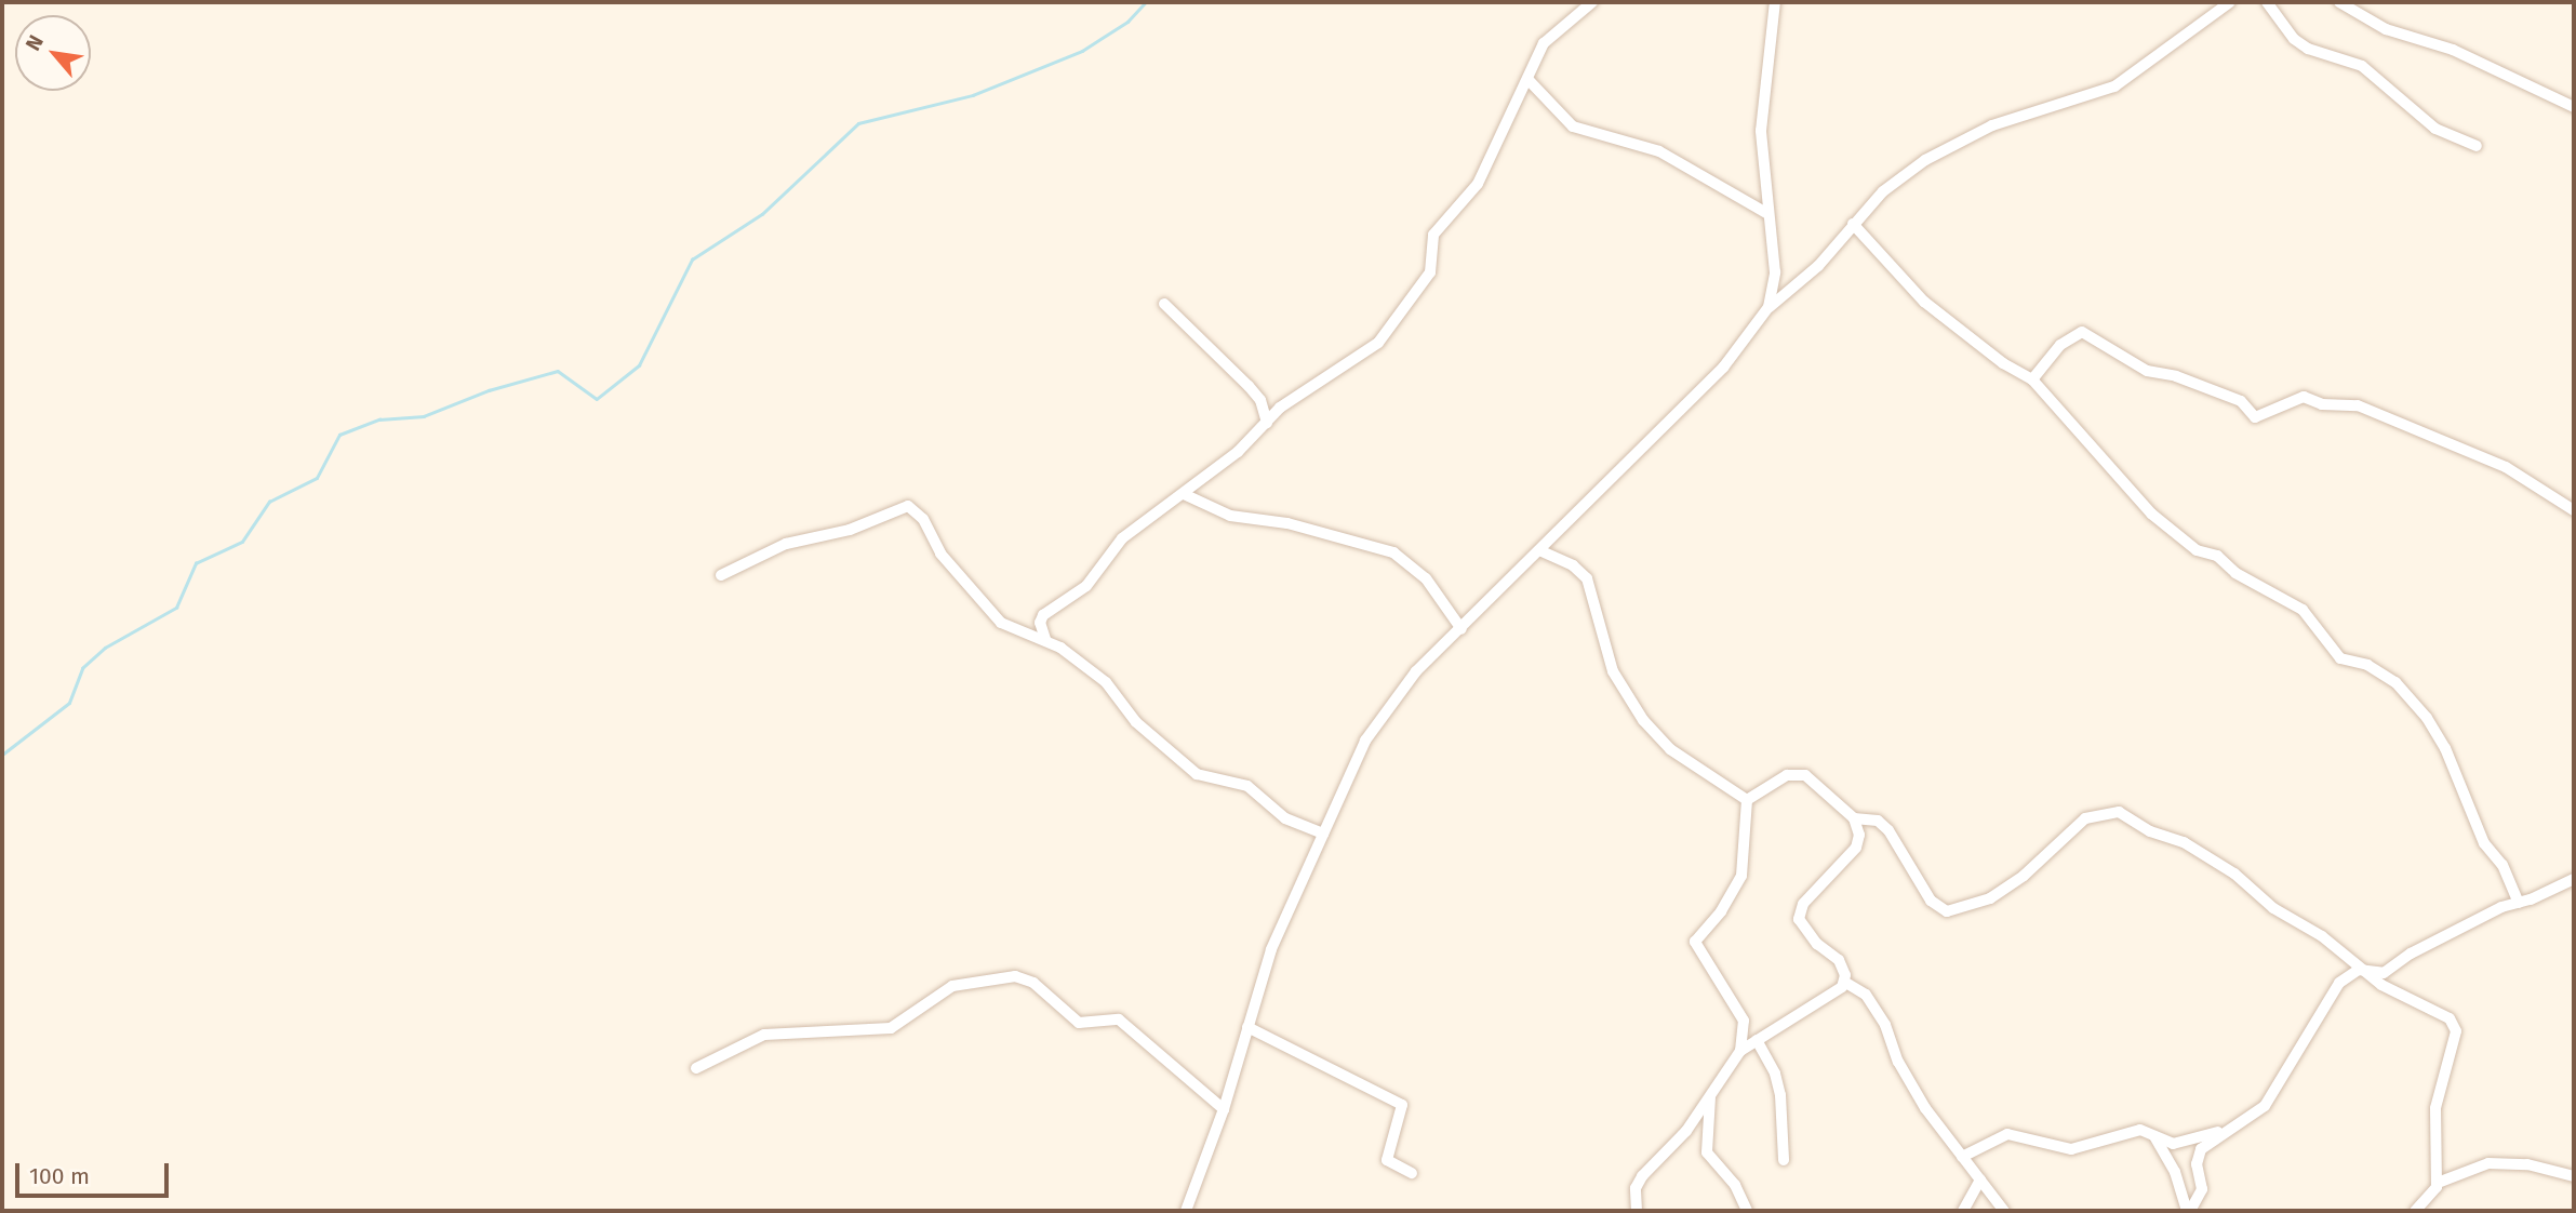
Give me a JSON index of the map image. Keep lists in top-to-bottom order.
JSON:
{
  "scale_bar": "100 m",
  "north": "top left"
}
